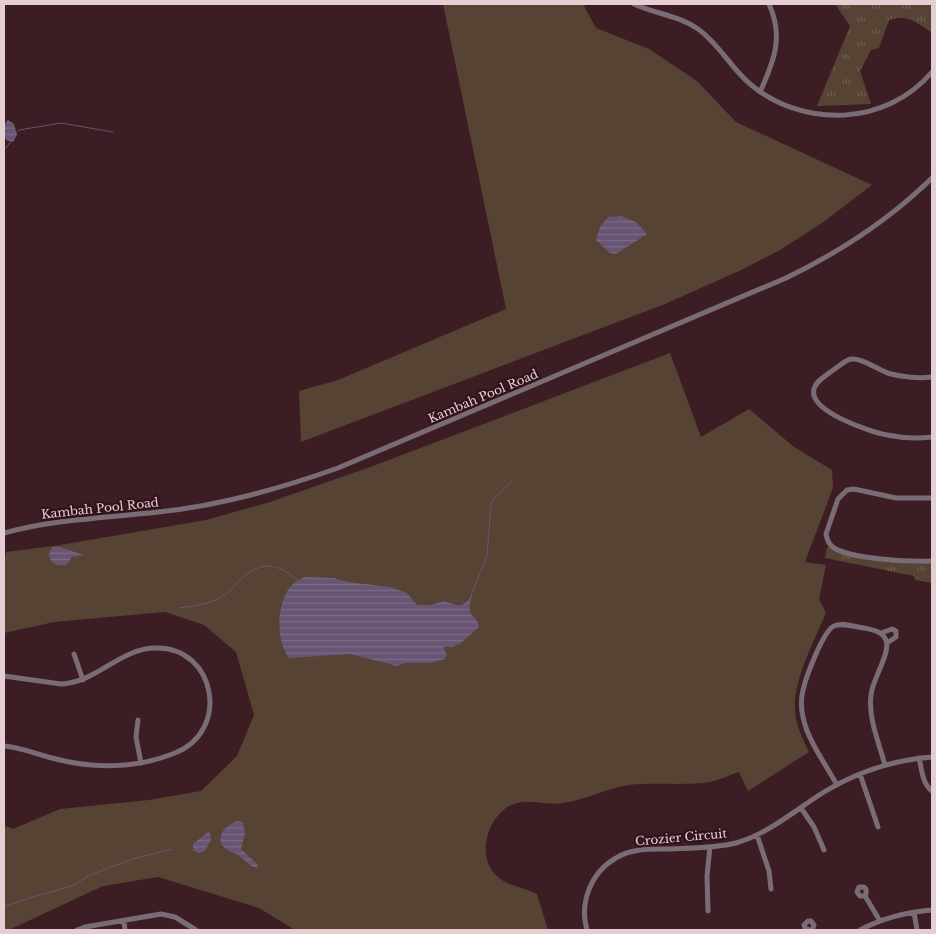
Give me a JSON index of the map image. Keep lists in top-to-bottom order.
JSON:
{
  "streets": {
    "street": ["Kambah Pool Road", "Crozier Circuit"]
  }
}
